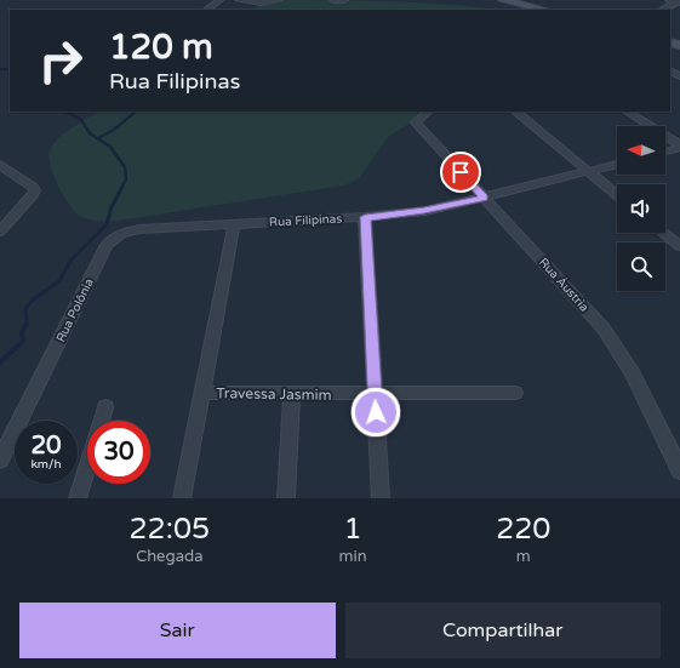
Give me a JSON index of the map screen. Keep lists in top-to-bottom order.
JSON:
{
  "streets": {
    "street": [
      "Rua Filipinas",
      "Rua Áustria",
      "Rua Polônia",
      "Travessa Jasmim"
    ]
  },
  "crossings": [
    ["Rua Filipinas", "Rua Áustria"],
    ["Rua Filipinas", "Rua Polônia"]
  ],
  "north": "left",
  "page": {
    "turn": ["120 m", "Rua Filipinas"],
    "speed": "20 km/h",
    "limit": "30",
    "eta": [
      "22:05",
      "Chegada",
      "1",
      "min",
      "220",
      "m"
    ],
    "buttons": ["Sair", "Compartilhar"]
  }
}
